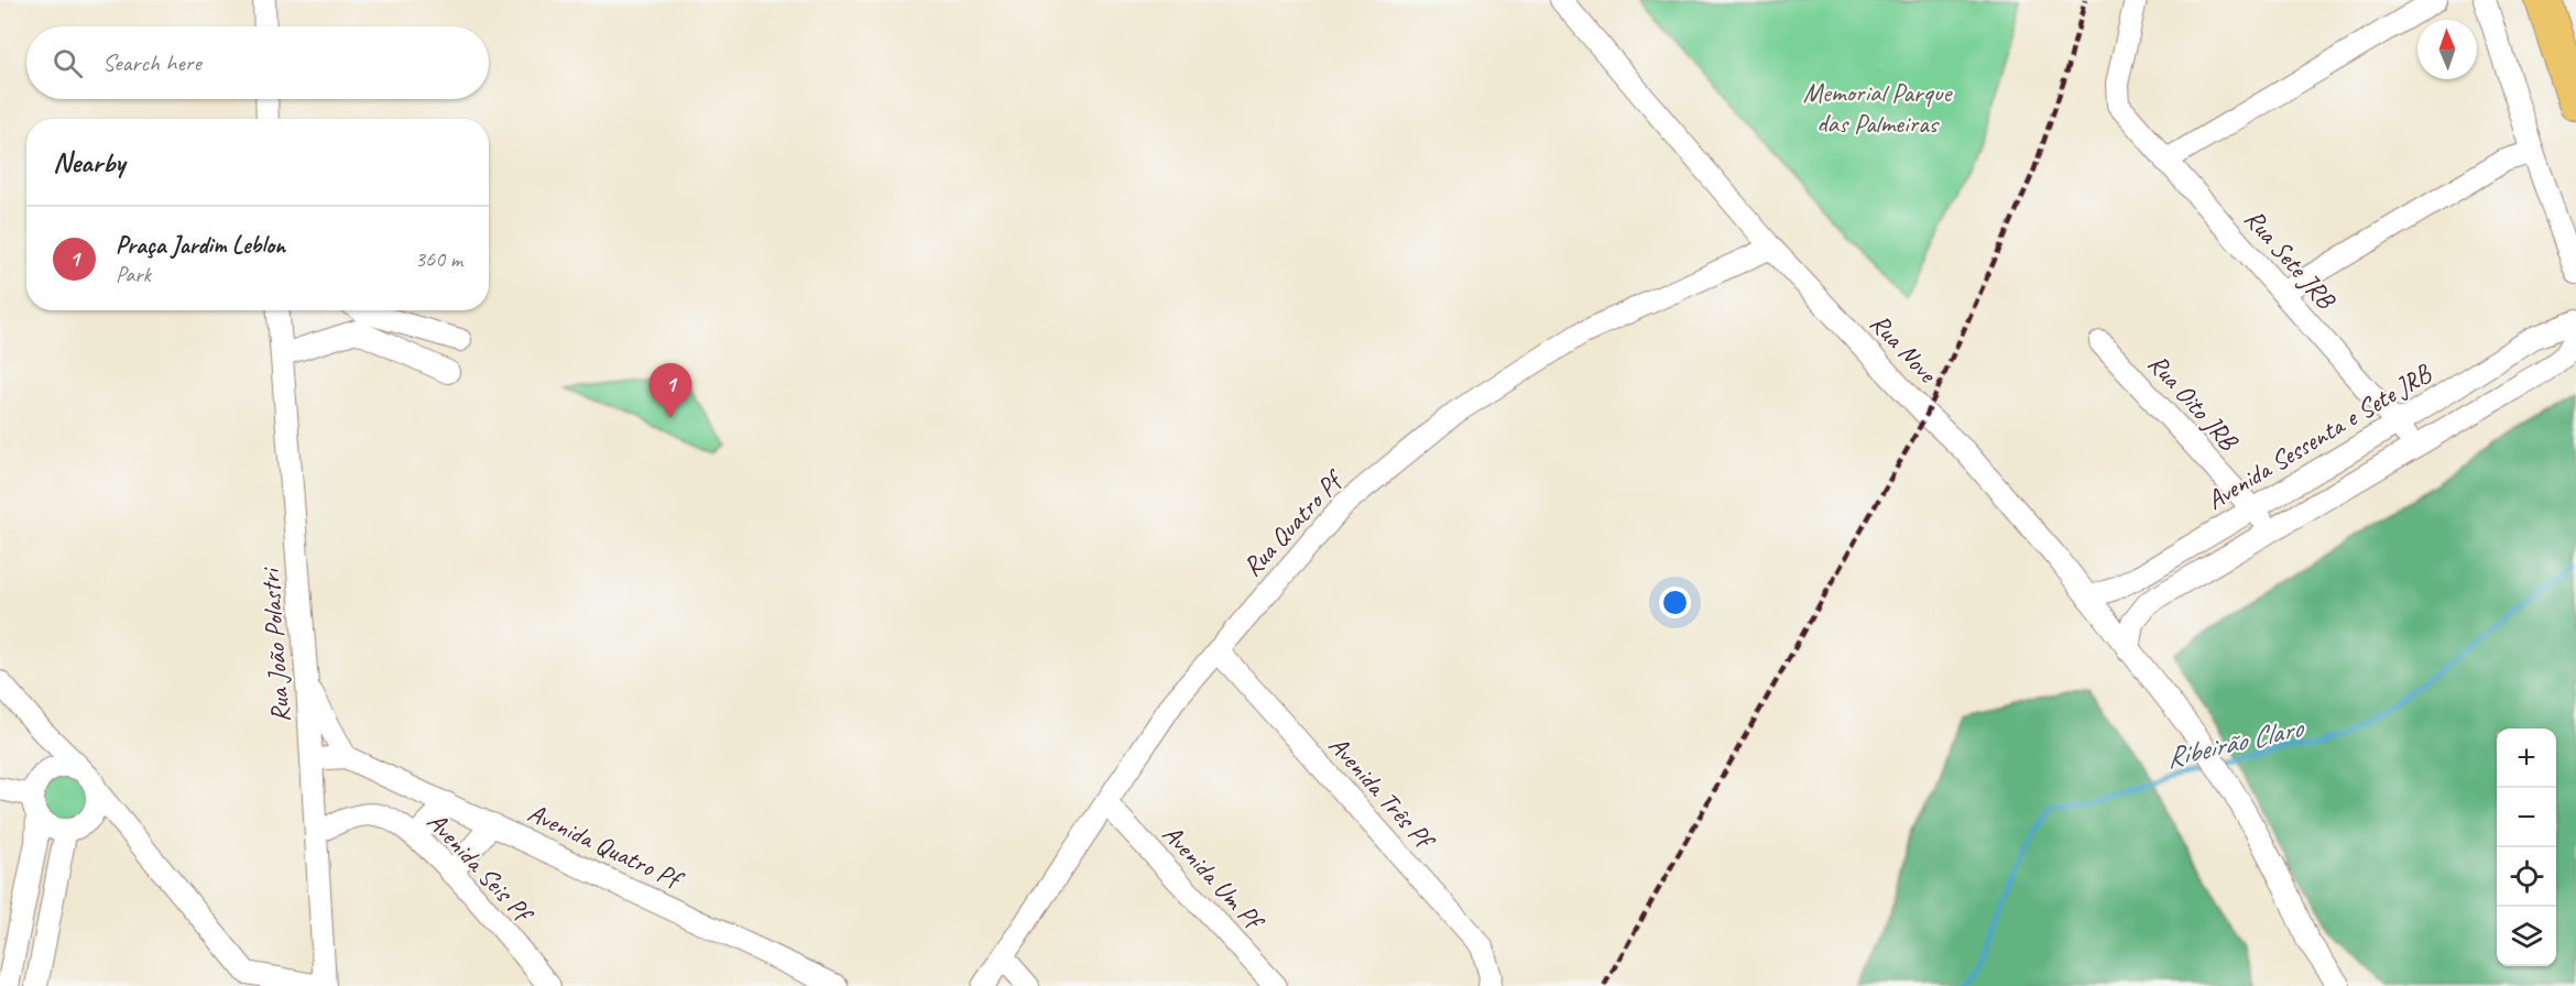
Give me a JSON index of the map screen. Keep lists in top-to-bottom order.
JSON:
{
  "streets": {
    "street": [
      "Rua Sete JRB",
      "Rua Nove",
      "Rua Oito JRB",
      "Avenida Sessenta e Sete JRB",
      "Rua Quatro Pf",
      "Rua João Polastri",
      "Avenida Três Pf",
      "Avenida Quatro Pf",
      "Avenida Seis Pf",
      "Avenida Um Pf"
    ]
  },
  "crossings": [
    ["Rua Sete JRB", "Avenida Sessenta e Sete JRB"],
    ["Rua Nove", "Avenida Sessenta e Sete JRB"],
    ["Rua Nove", "Rua Quatro Pf"],
    ["Rua Oito JRB", "Avenida Sessenta e Sete JRB"],
    ["Rua Quatro Pf", "Avenida Três Pf"],
    ["Rua Quatro Pf", "Avenida Um Pf"],
    ["Rua João Polastri", "Avenida Quatro Pf"],
    ["Rua João Polastri", "Avenida Seis Pf"]
  ],
  "water": ["Ribeirão Claro"],
  "parks": ["Memorial Parque das Palmeiras"],
  "north": "top",
  "page": {
    "search": "Search here",
    "heading": "Nearby",
    "list": [
      {
        "mark": "1",
        "name": "Praça Jardim Leblon",
        "note": "Park",
        "value": "360 m"
      }
    ],
    "pins": "1",
    "map_buttons": ["+", "−"]
  }
}
